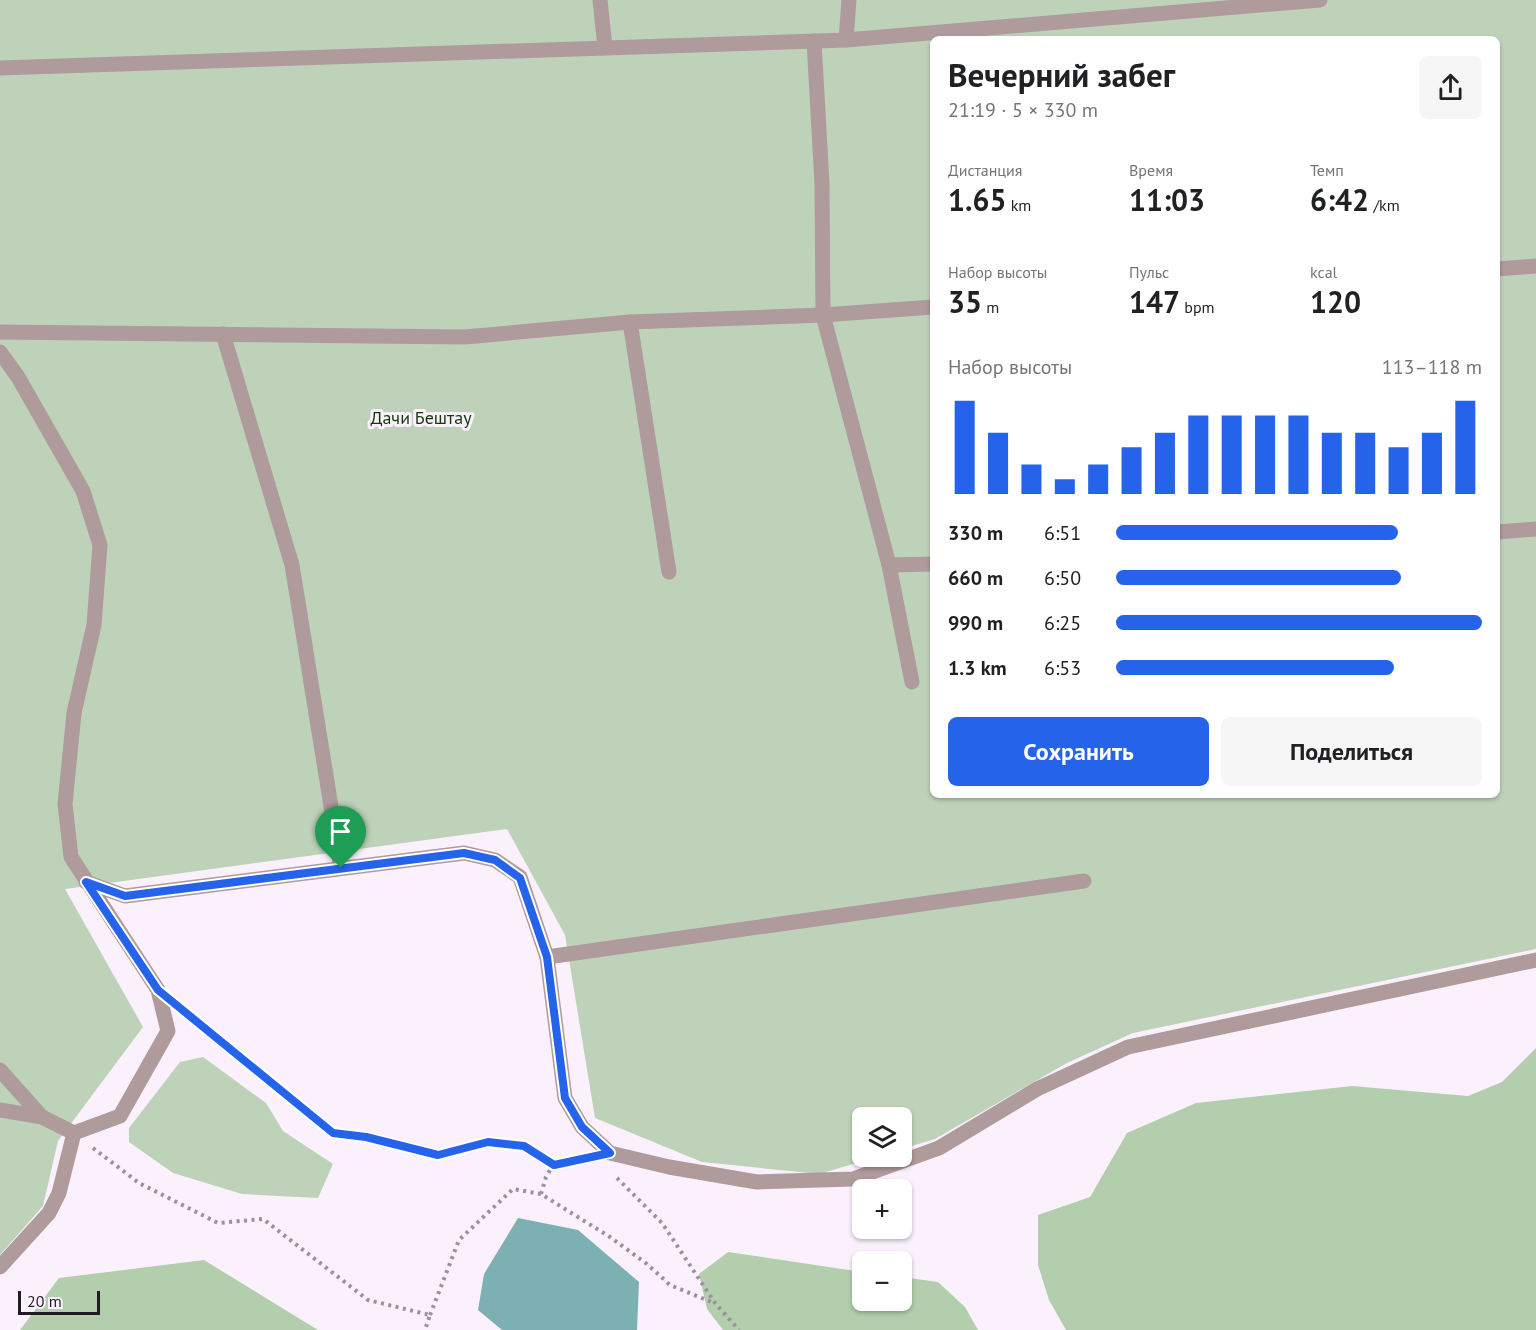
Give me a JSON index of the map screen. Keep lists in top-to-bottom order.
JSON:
{
  "parks": ["Дачи Бештау"],
  "scale_bar": "20 m",
  "page": {
    "heading": ["Вечерний забег", "21:19 · 5 × 330 m"],
    "stats": [
      ["Дистанция", "1.65 km"],
      ["Время", "11:03"],
      ["Темп", "6:42 /km"],
      ["Набор высоты", "35 m"],
      ["Пульс", "147 bpm"],
      ["kcal", "120"]
    ],
    "chart": ["Набор высоты", "113–118 m"],
    "list": [
      {
        "name": "330 m",
        "note": "6:51"
      },
      {
        "name": "660 m",
        "note": "6:50"
      },
      {
        "name": "990 m",
        "note": "6:25"
      },
      {
        "name": "1.3 km",
        "note": "6:53"
      }
    ],
    "buttons": ["Сохранить", "Поделиться"],
    "map_buttons": ["+", "−"],
    "scale": "20 m"
  }
}
